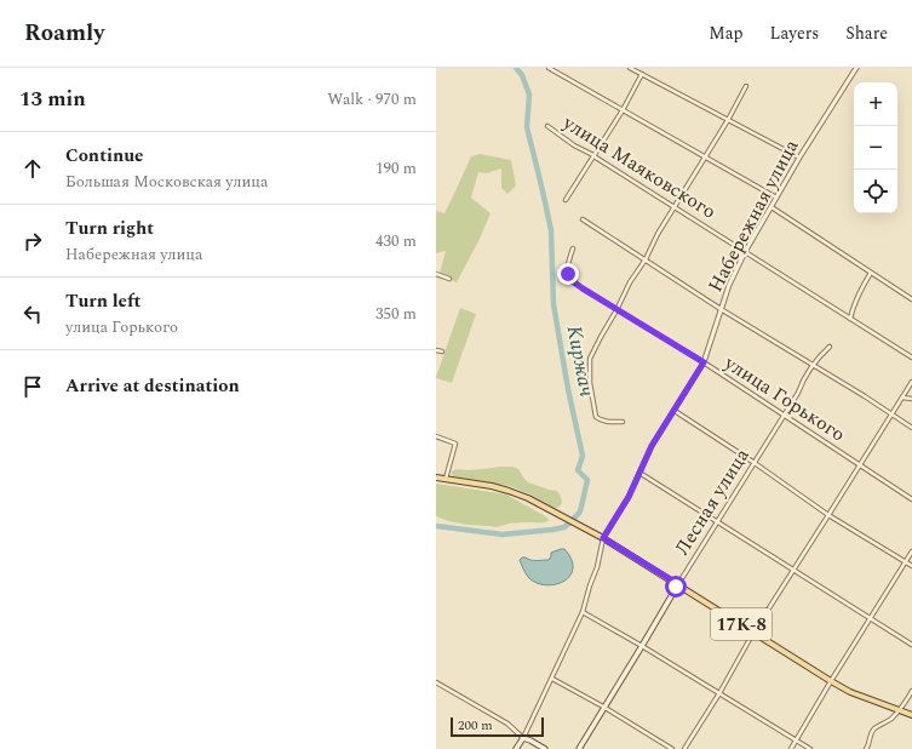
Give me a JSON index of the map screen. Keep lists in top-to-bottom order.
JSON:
{
  "streets": {
    "main road": ["Набережная улица", "Лесная улица", "17К-8"],
    "street": ["улица Маяковского", "улица Горького"]
  },
  "crossings": [
    ["улица Маяковского", "Набережная улица"],
    ["Набережная улица", "улица Горького"],
    ["улица Горького", "Лесная улица"],
    ["Лесная улица", "17К-8"]
  ],
  "water": ["Киржач"],
  "scale_bar": "200 m",
  "page": {
    "header": "Roamly",
    "nav": ["Map", "Layers", "Share"],
    "heading": ["13 min", "Walk · 970 m"],
    "map_buttons": ["+", "−"],
    "list": [
      ["Continue", "Большая Московская улица", "190 m"],
      ["Turn right", "Набережная улица", "430 m"],
      ["Turn left", "улица Горького", "350 m"],
      "Arrive at destination"
    ],
    "scale": "200 m"
  }
}
